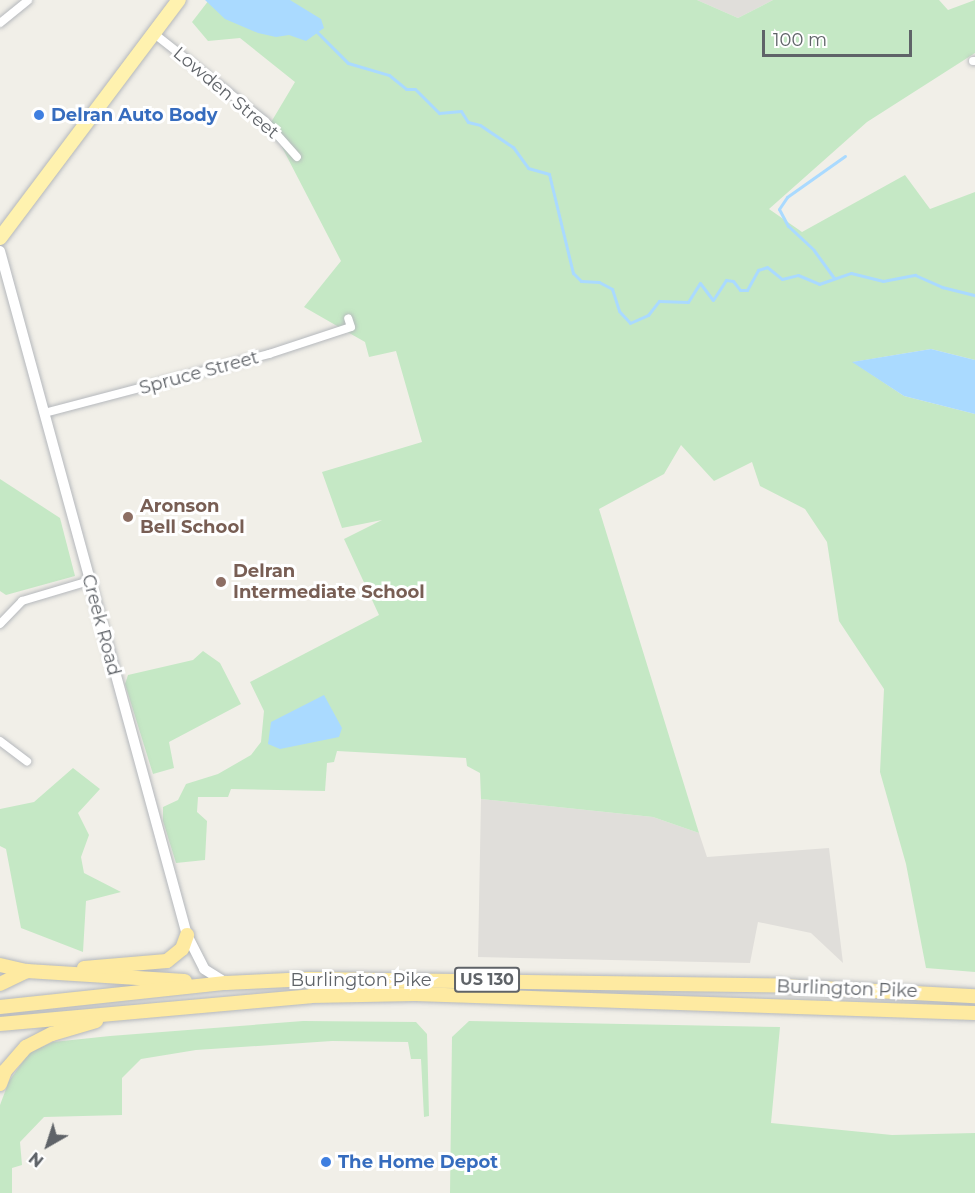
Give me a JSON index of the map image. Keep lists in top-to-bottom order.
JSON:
{
  "streets": {
    "highway": ["Burlington Pike", "US 130"],
    "street": ["Lowden Street", "Spruce Street", "Creek Road"]
  },
  "crossings": [
    ["Spruce Street", "Creek Road"],
    ["Creek Road", "Burlington Pike"]
  ],
  "places": [
    "Delran Auto Body",
    "Aronson Bell School",
    "Delran Intermediate School",
    "The Home Depot"
  ],
  "scale_bar": "100 m",
  "north": "bottom left"
}
